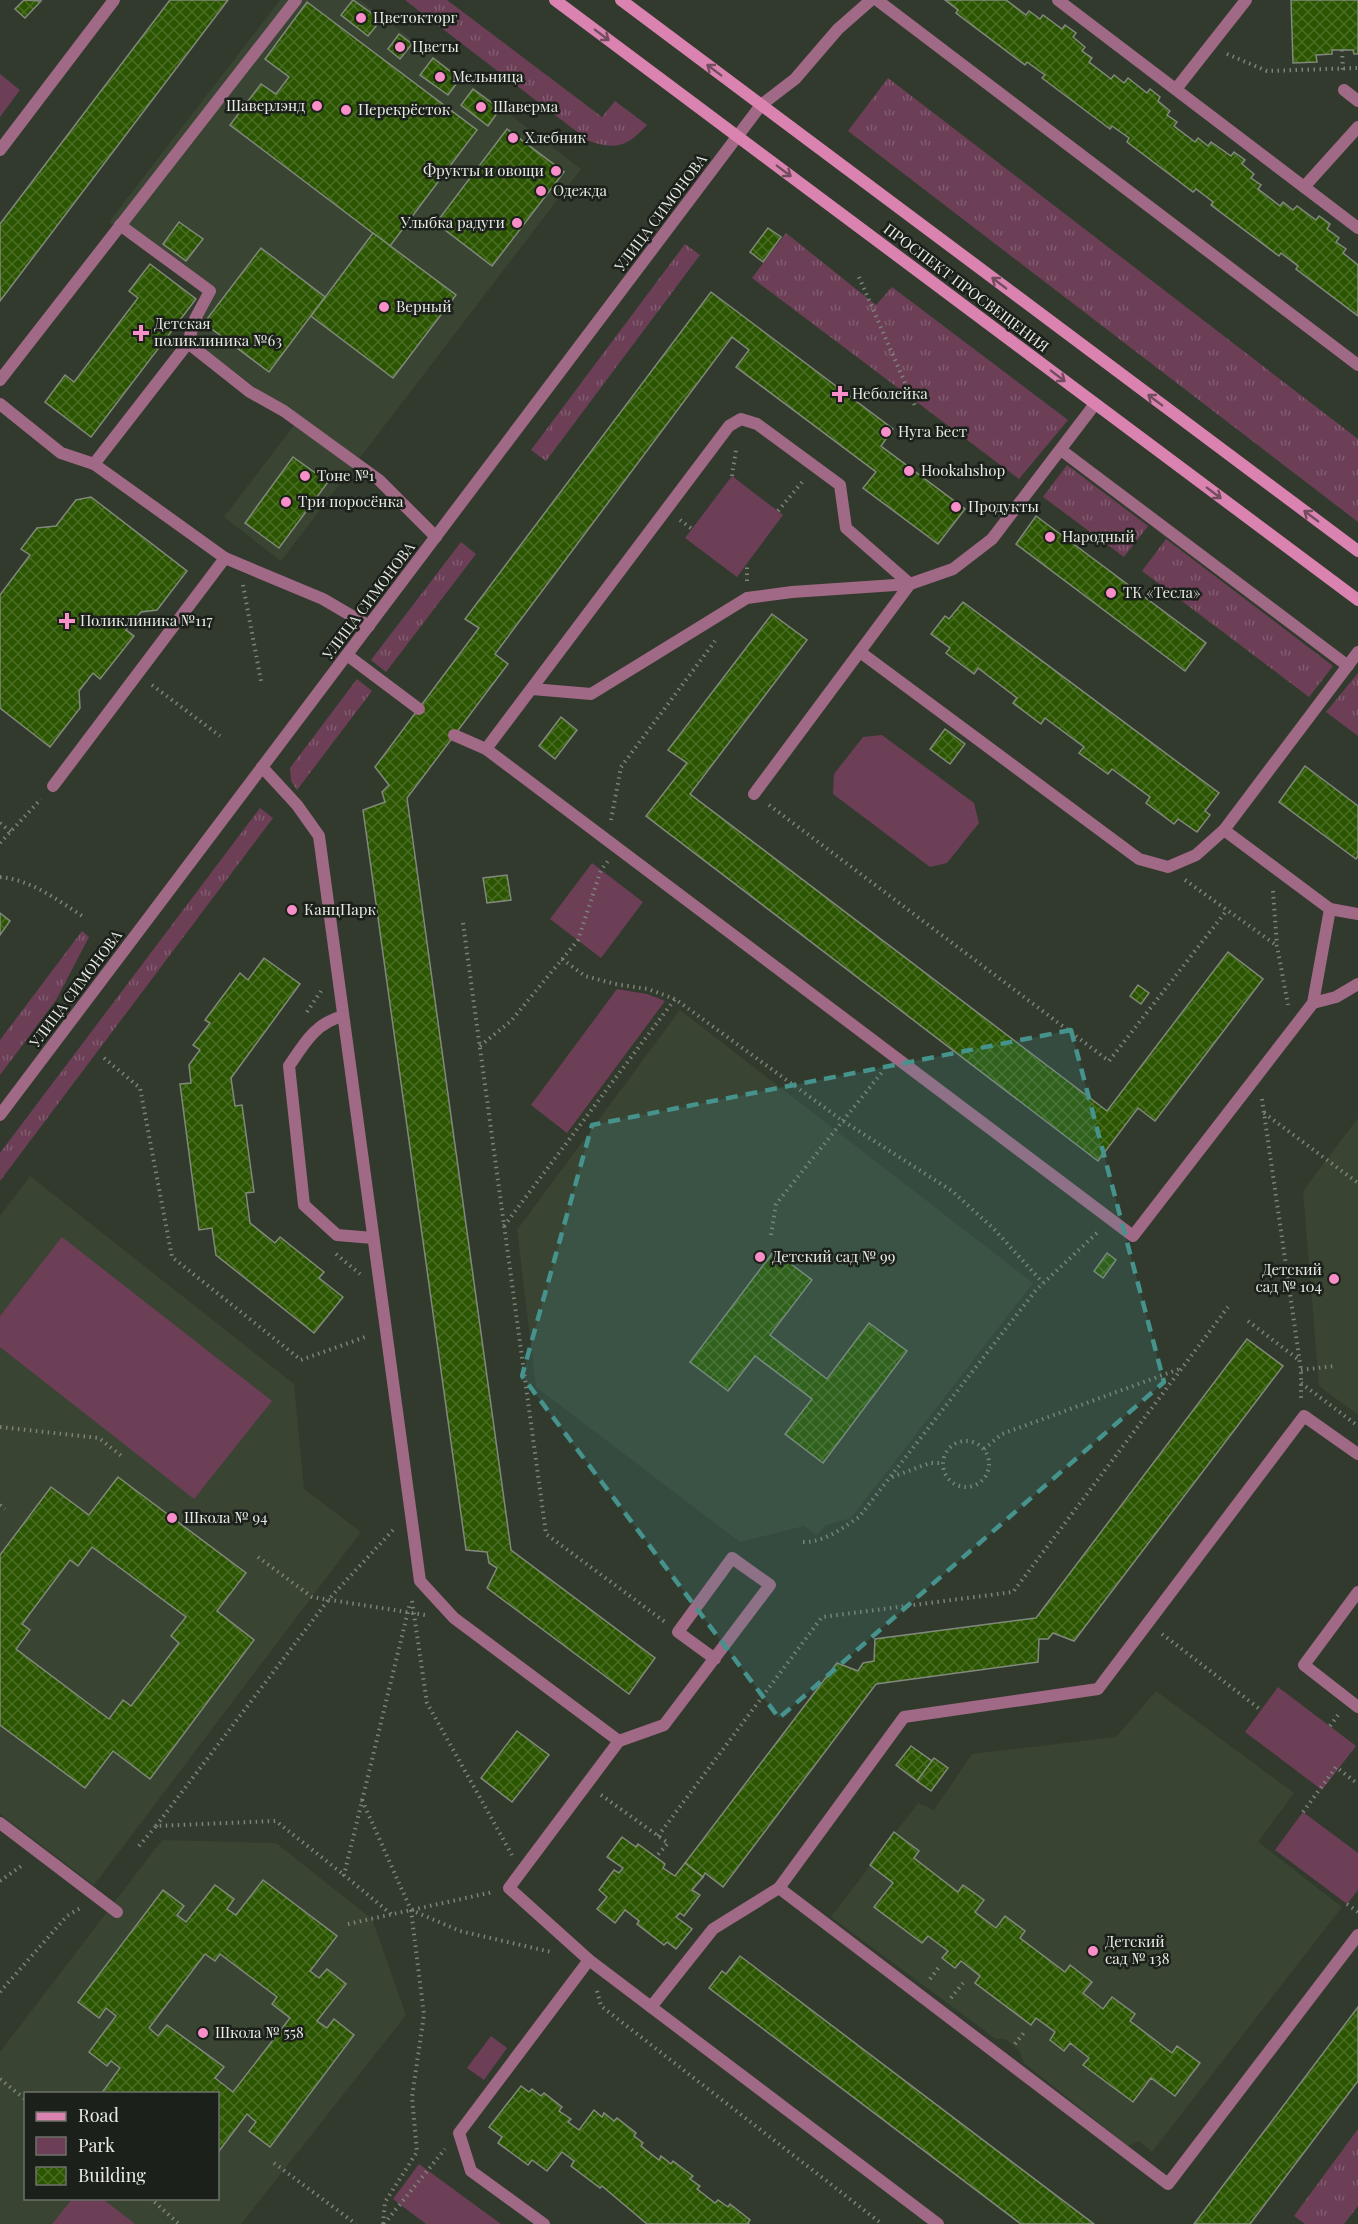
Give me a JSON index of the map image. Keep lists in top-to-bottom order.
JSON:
{
  "streets": {
    "main road": ["ПРОСПЕКТ ПРОСВЕЩЕНИЯ"],
    "street": ["УЛИЦА СИМОНОВА"]
  },
  "crossings": [
    ["УЛИЦА СИМОНОВА", "ПРОСПЕКТ ПРОСВЕЩЕНИЯ"]
  ],
  "places": {
    "other": [
      "Цветокторг",
      "Цветы",
      "Мельница",
      "Шаверлэнд",
      "Шаверма",
      "Перекрёсток",
      "Хлебник",
      "Фрукты и овощи",
      "Одежда",
      "Улыбка радуги",
      "Верный",
      "Нуга Бест",
      "Hookahshop",
      "Тоне №1",
      "Три поросёнка",
      "Продукты",
      "Народный",
      "ТК «Тесла»",
      "КанцПарк",
      "Детский сад № 99",
      "Детский сад № 104",
      "Школа № 94",
      "Детский сад № 138",
      "Школа № 558"
    ],
    "health": ["Детская поликлиника №63", "Неболейка", "Поликлиника №117"]
  },
  "legend": ["Road", "Park", "Building"]
}
